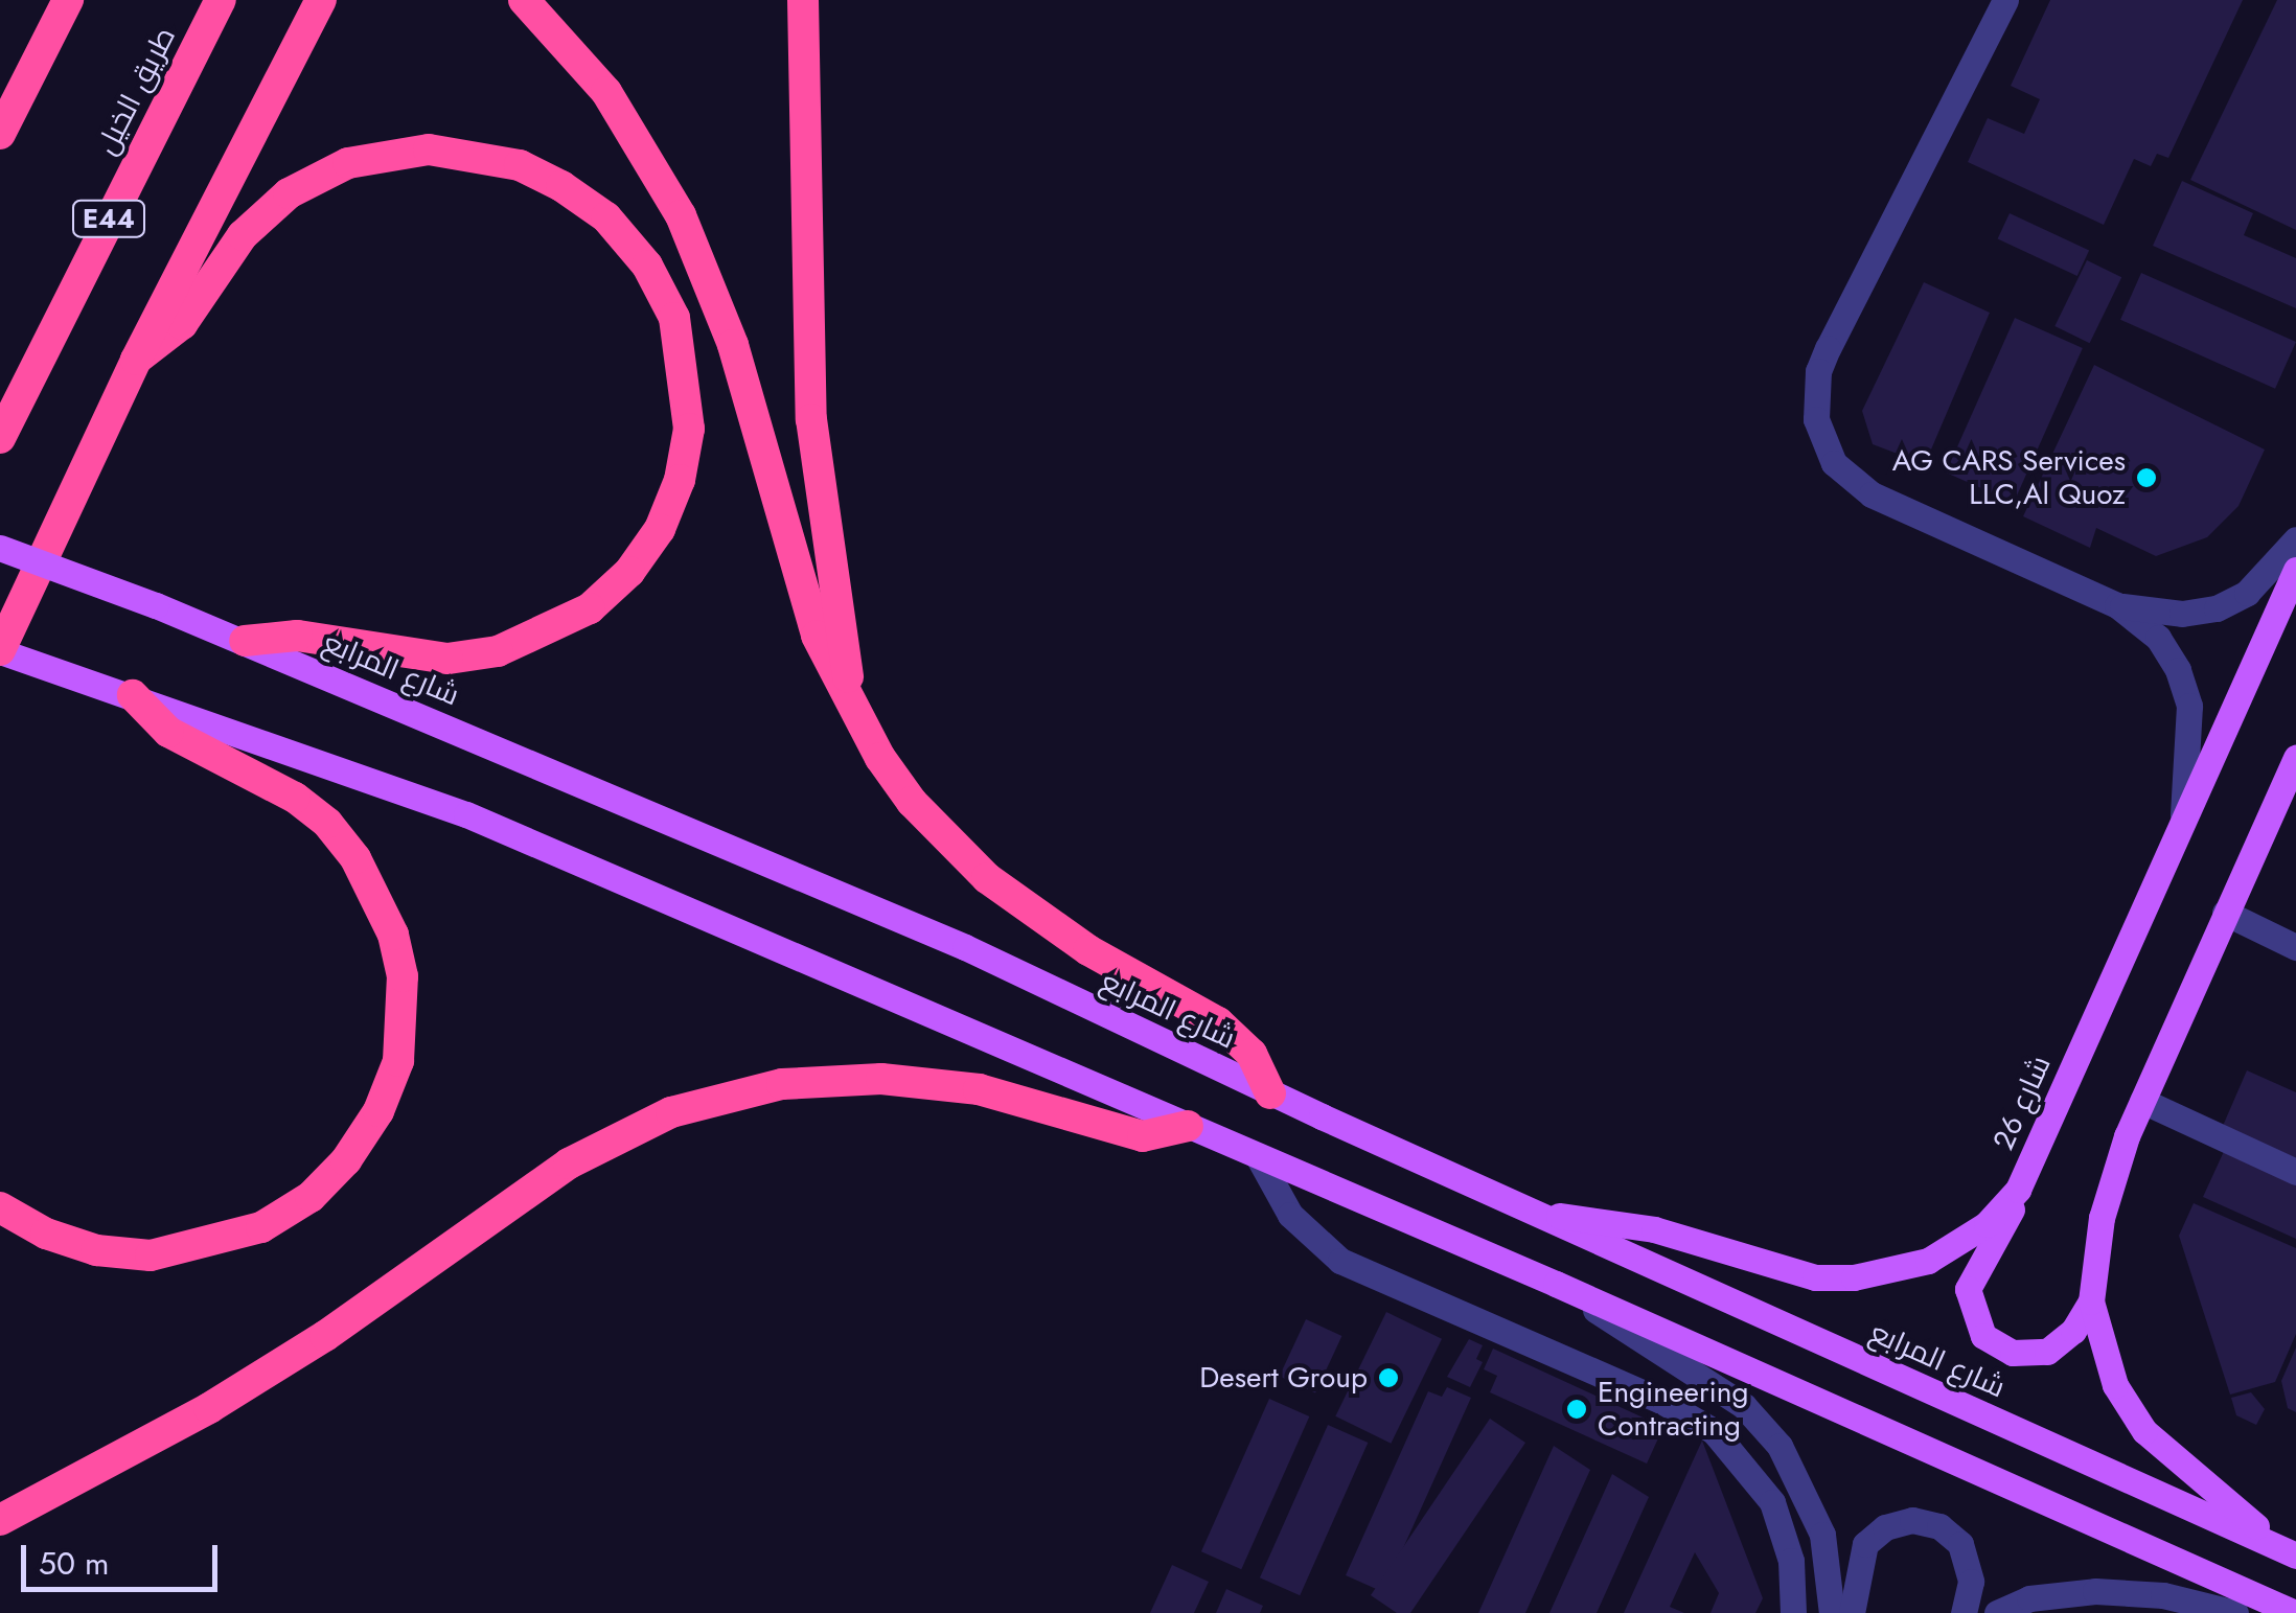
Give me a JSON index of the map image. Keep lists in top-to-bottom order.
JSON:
{
  "streets": {
    "highway": ["طريق الخيل", "E44"],
    "main road": ["شارع المرابع", "شارع 26"]
  },
  "crossings": [
    ["شارع المرابع", "شارع 26"]
  ],
  "places": ["AG CARS Services LLC,Al Quoz", "Desert Group", "Engineering Contracting"],
  "scale_bar": "50 m"
}
